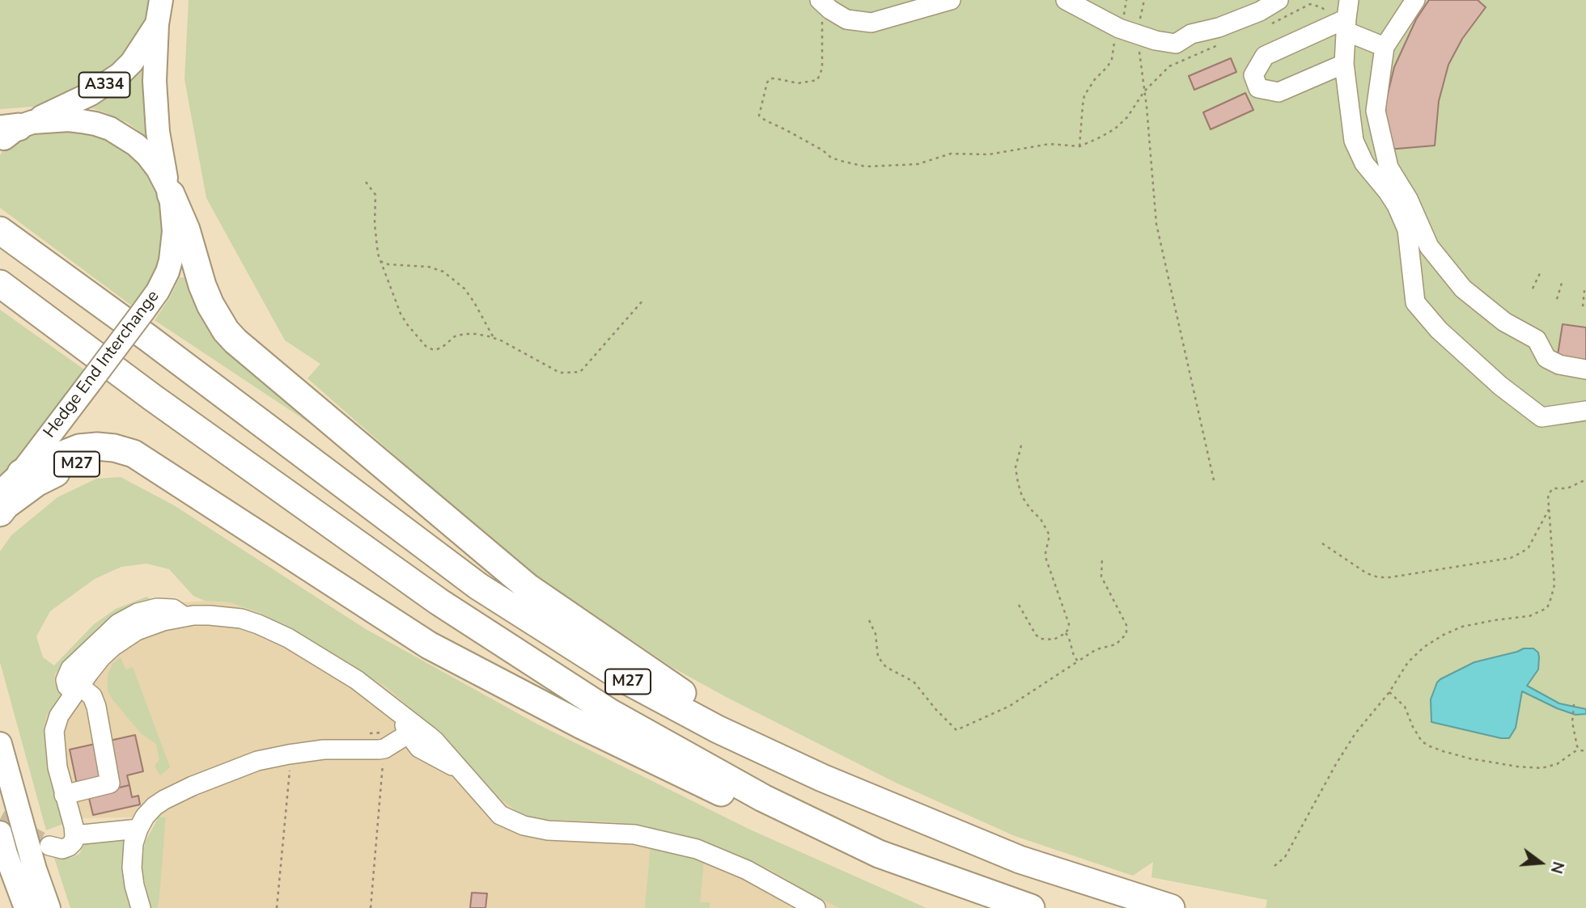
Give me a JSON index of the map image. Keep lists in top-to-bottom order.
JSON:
{
  "streets": {
    "highway": ["M27"],
    "main road": ["A334", "Hedge End Interchange"]
  },
  "crossings": [
    ["A334", "Hedge End Interchange"],
    ["A334", "M27"],
    ["Hedge End Interchange", "M27"]
  ],
  "north": "right"
}
